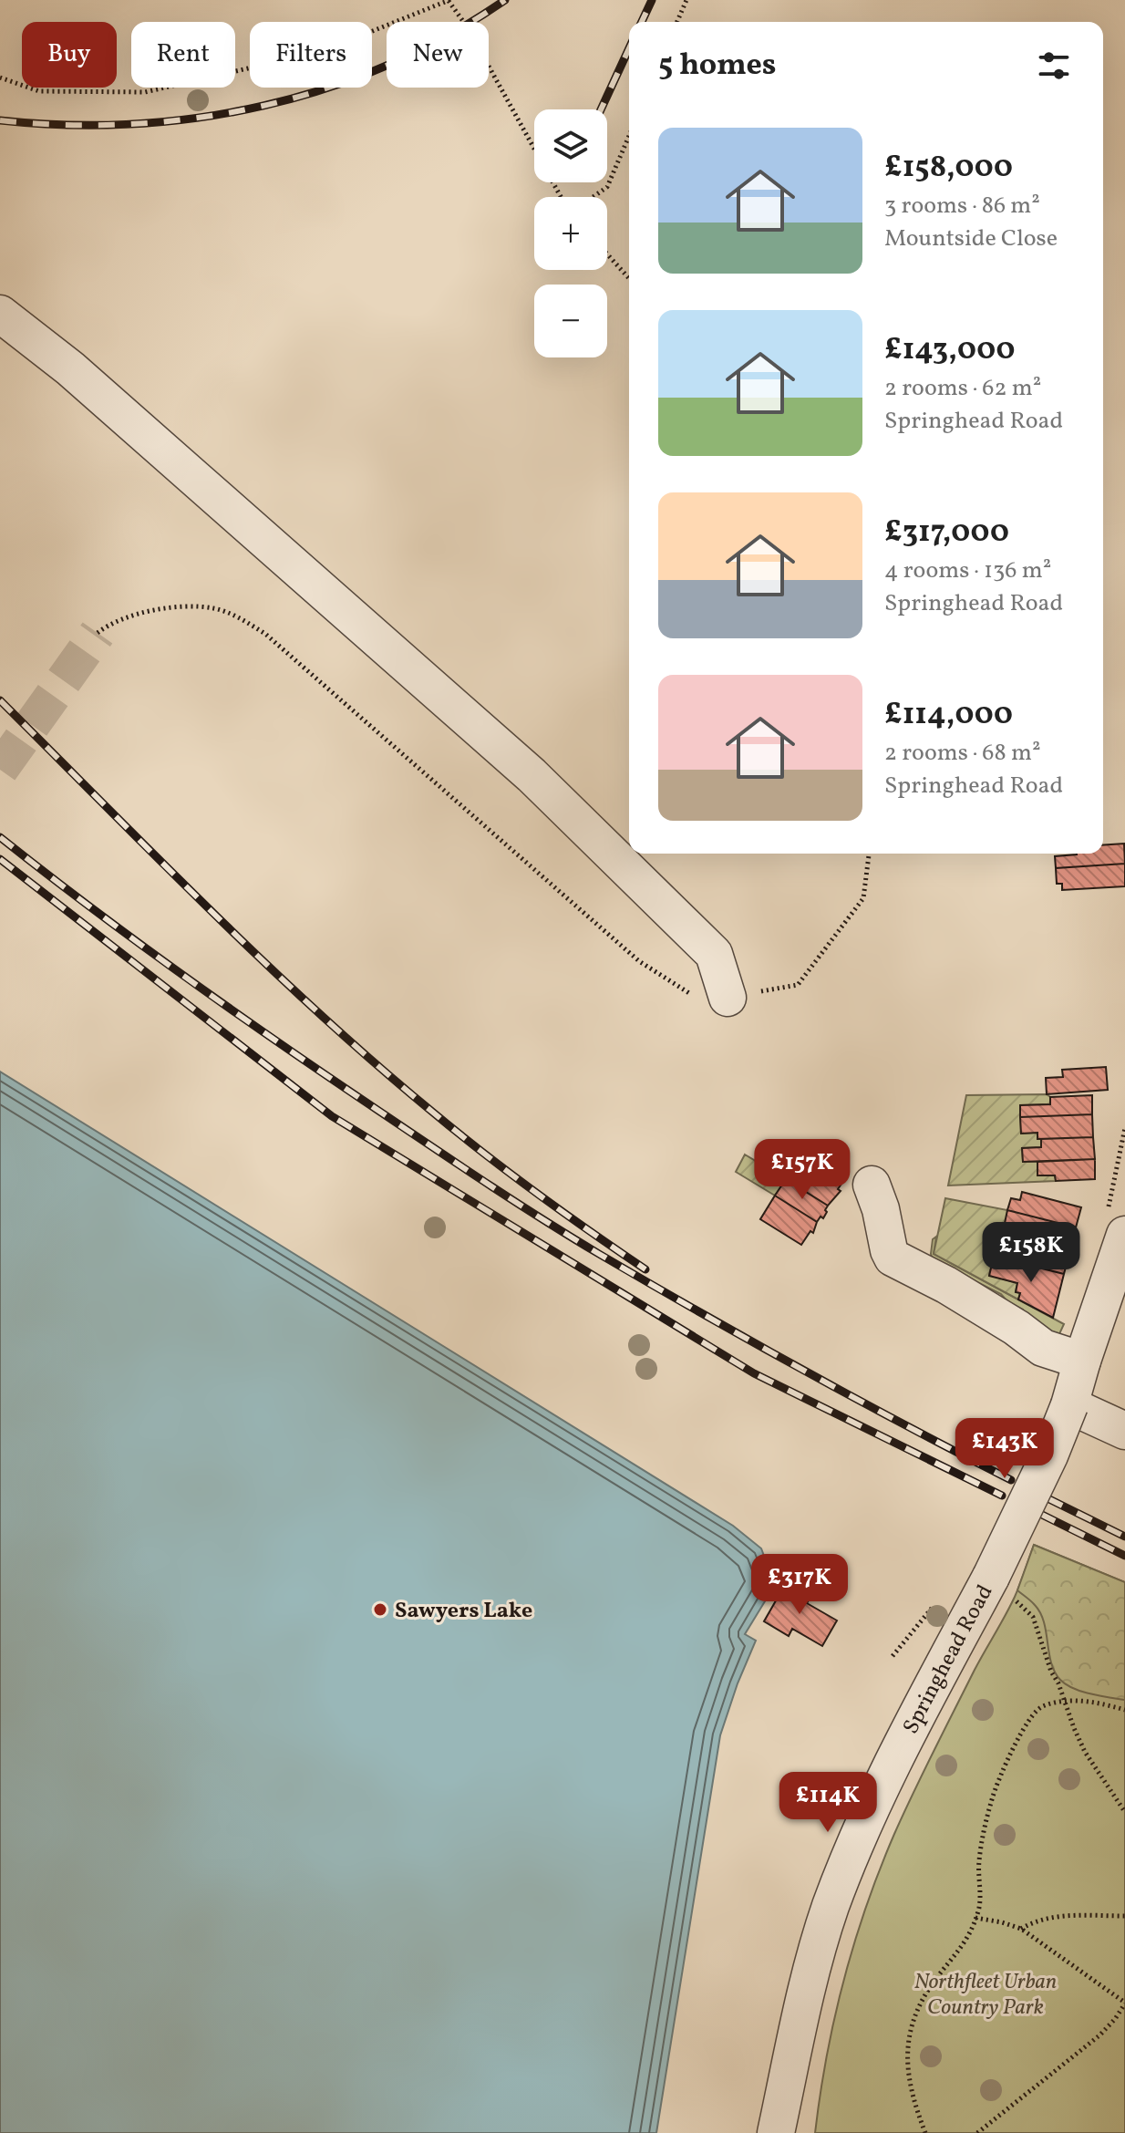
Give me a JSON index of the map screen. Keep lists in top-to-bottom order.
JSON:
{
  "streets": {
    "street": ["Springhead Road"]
  },
  "parks": ["Northfleet Urban Country Park"],
  "places": ["Sawyers Lake"],
  "page": {
    "chip": [
      "Buy",
      "Rent",
      "Filters",
      "New"
    ],
    "heading": "5 homes",
    "map_buttons": ["+", "−"],
    "list": [
      {
        "name": "£158,000",
        "note": "3 rooms · 86 m² · Mountside Close"
      },
      {
        "name": "£143,000",
        "note": "2 rooms · 62 m² · Springhead Road"
      },
      {
        "name": "£317,000",
        "note": "4 rooms · 136 m² · Springhead Road"
      },
      {
        "name": "£114,000",
        "note": "2 rooms · 68 m² · Springhead Road"
      }
    ],
    "price": [
      "£157K",
      "£158K",
      "£143K",
      "£317K",
      "£114K"
    ]
  }
}
